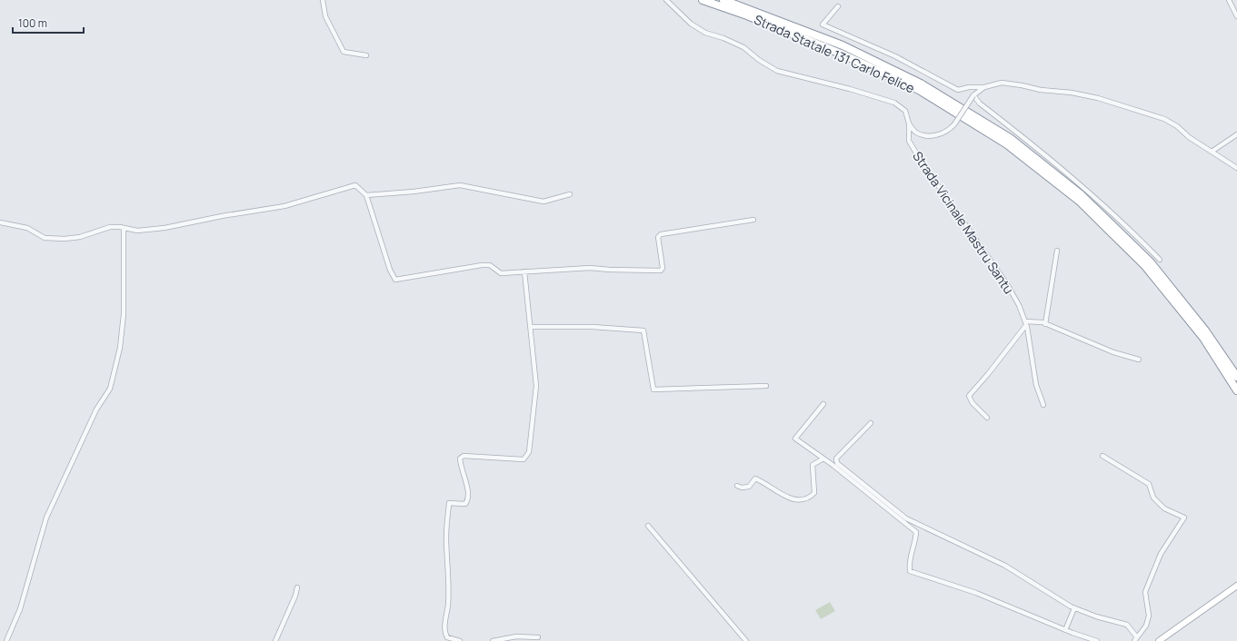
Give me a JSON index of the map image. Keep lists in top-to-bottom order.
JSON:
{
  "streets": {
    "highway": ["Strada Statale 131 Carlo Felice"],
    "street": ["Strada Vicinale Mastru Santu"]
  },
  "scale_bar": "100 m"
}
